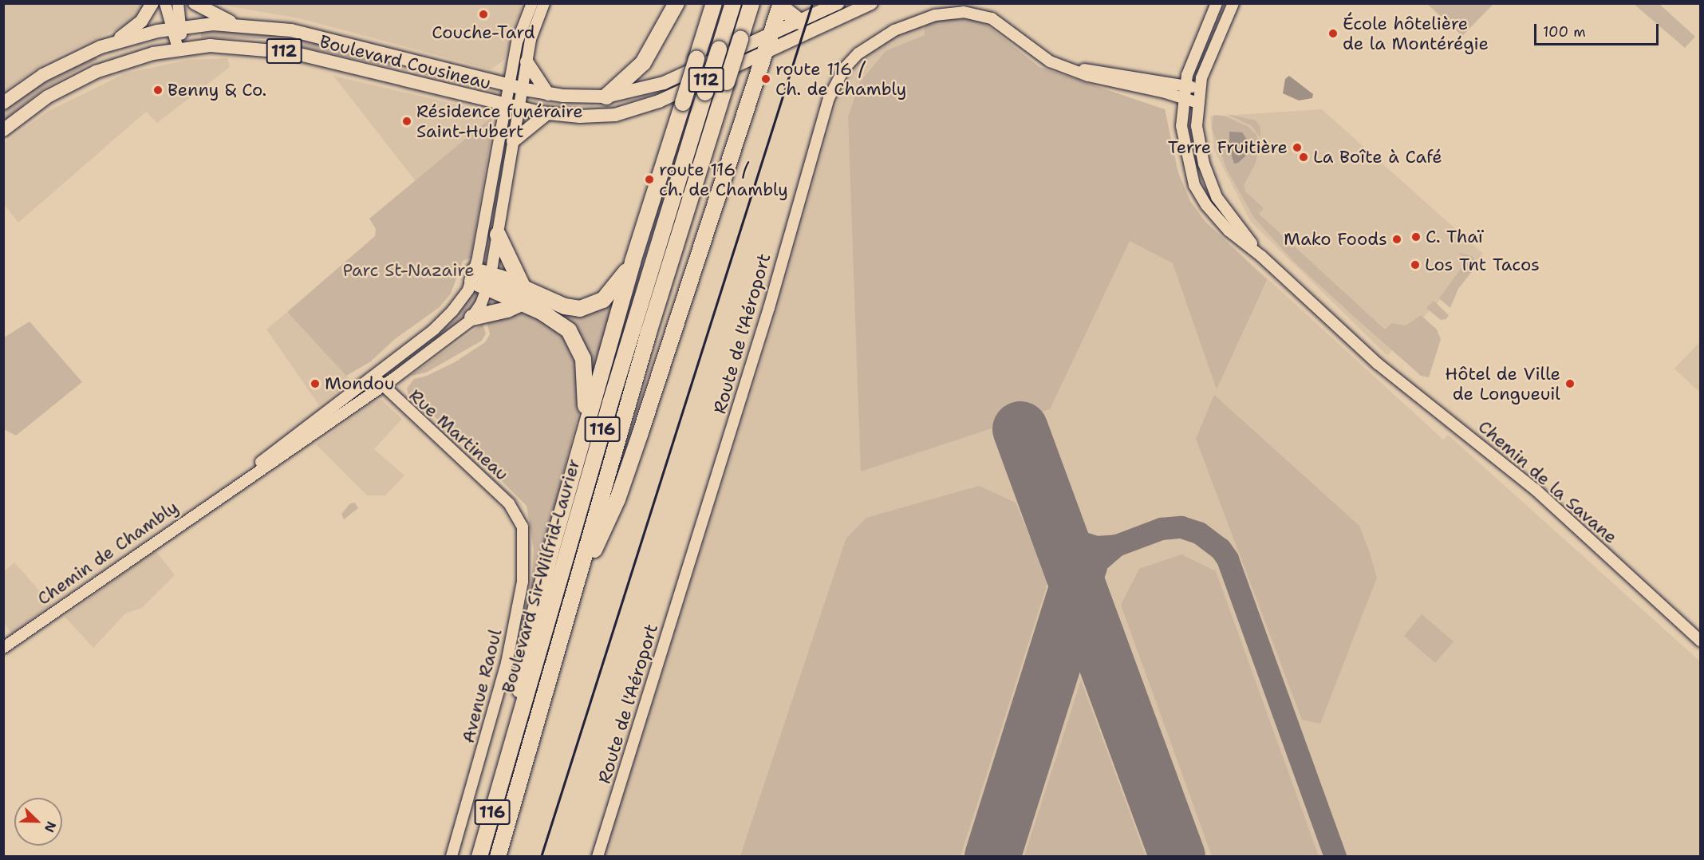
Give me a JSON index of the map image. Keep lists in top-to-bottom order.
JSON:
{
  "streets": {
    "highway": ["116", "Boulevard Sir-Wilfrid-Laurier"],
    "main road": ["112", "Boulevard Cousineau"],
    "street": [
      "Route de l'Aéroport",
      "Rue Martineau",
      "Chemin de la Savane",
      "Chemin de Chambly",
      "Avenue Raoul"
    ]
  },
  "crossings": [
    ["112", "Boulevard Cousineau"],
    ["112", "Chemin de Chambly"],
    ["Boulevard Cousineau", "Chemin de Chambly"],
    ["Route de l'Aéroport", "Chemin de la Savane"],
    ["Rue Martineau", "Chemin de Chambly"],
    ["Rue Martineau", "Avenue Raoul"]
  ],
  "parks": ["Parc St-Nazaire"],
  "places": [
    "Couche-Tard",
    "École hôtelière de la Montérégie",
    "route 116 / Ch. de Chambly",
    "Benny & Co.",
    "Résidence funéraire Saint-Hubert",
    "Terre Fruitière",
    "La Boîte à Café",
    "route 116 / ch. de Chambly",
    "C. Thaï",
    "Mako Foods",
    "Los Tnt Tacos",
    "Mondou",
    "Hôtel de Ville de Longueuil"
  ],
  "scale_bar": "100 m",
  "north": "bottom right"
}
